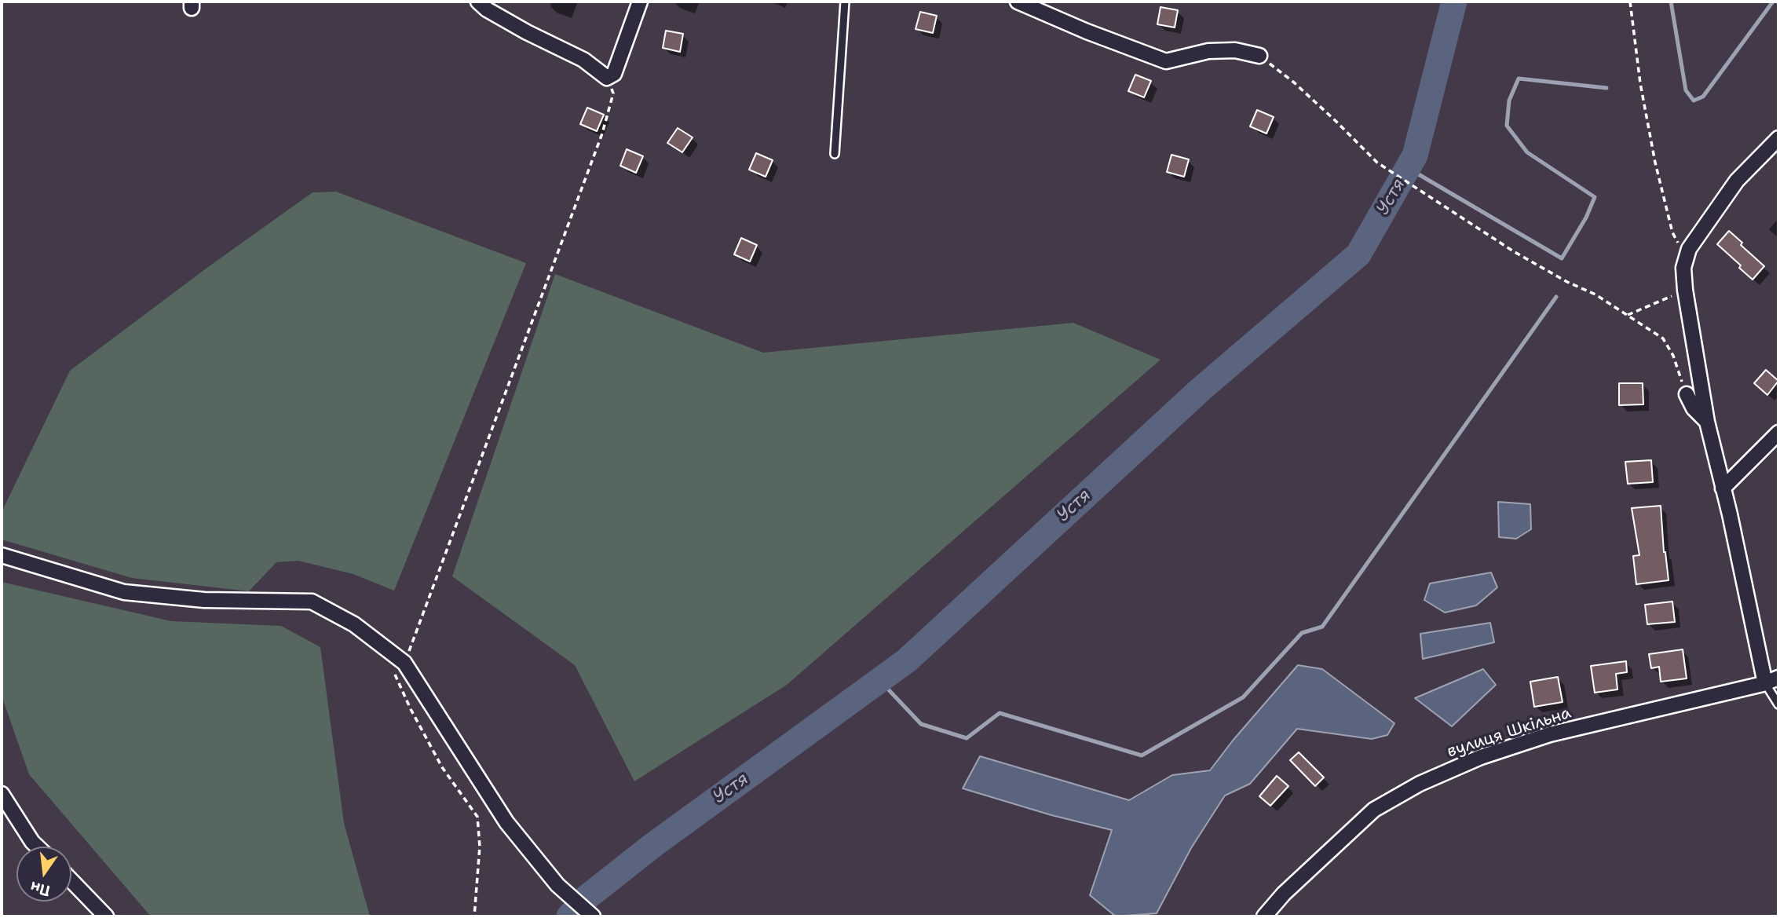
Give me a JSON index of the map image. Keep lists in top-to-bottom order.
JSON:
{
  "streets": {
    "street": ["вулиця Шкільна"]
  },
  "water": ["Устя"],
  "north": "bottom"
}
